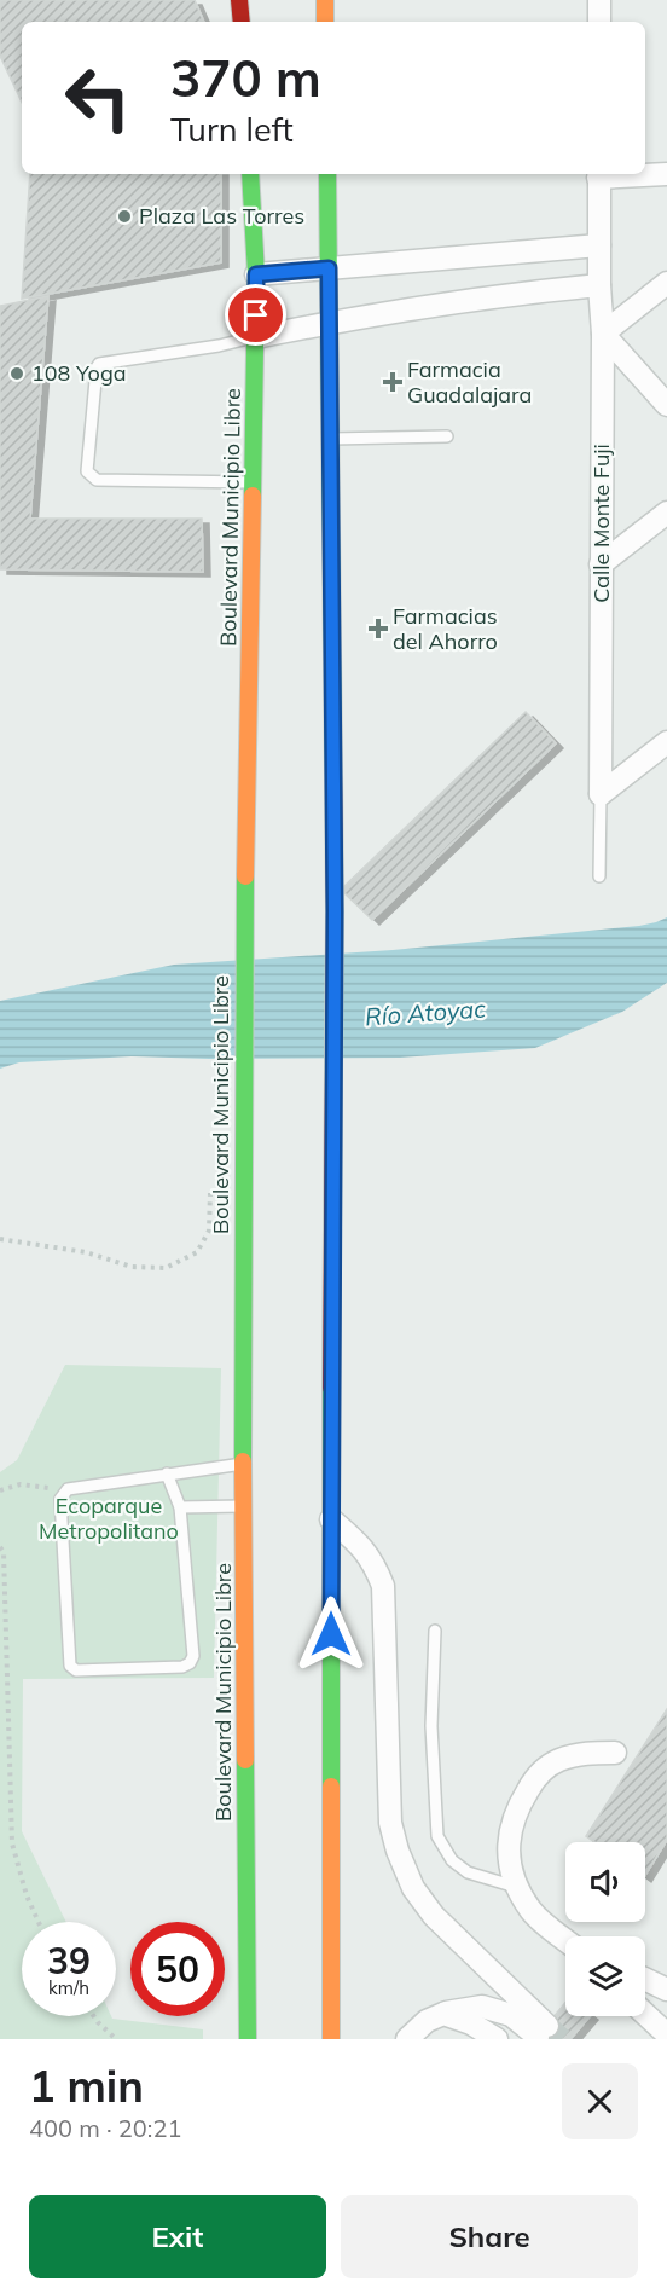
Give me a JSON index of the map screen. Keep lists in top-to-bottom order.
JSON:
{
  "streets": {
    "main road": ["Boulevard Municipio Libre"],
    "street": ["Calle Monte Fuji"]
  },
  "water": ["Río Atoyac"],
  "parks": ["Ecoparque Metropolitano"],
  "places": {
    "other": ["Plaza Las Torres", "108 Yoga"],
    "health": ["Farmacia Guadalajara", "Farmacias del Ahorro"]
  },
  "page": {
    "turn": ["370 m", "Turn left"],
    "speed": "39 km/h",
    "limit": "50",
    "heading": ["1 min", "400 m · 20:21"],
    "buttons": ["Exit", "Share"]
  }
}
